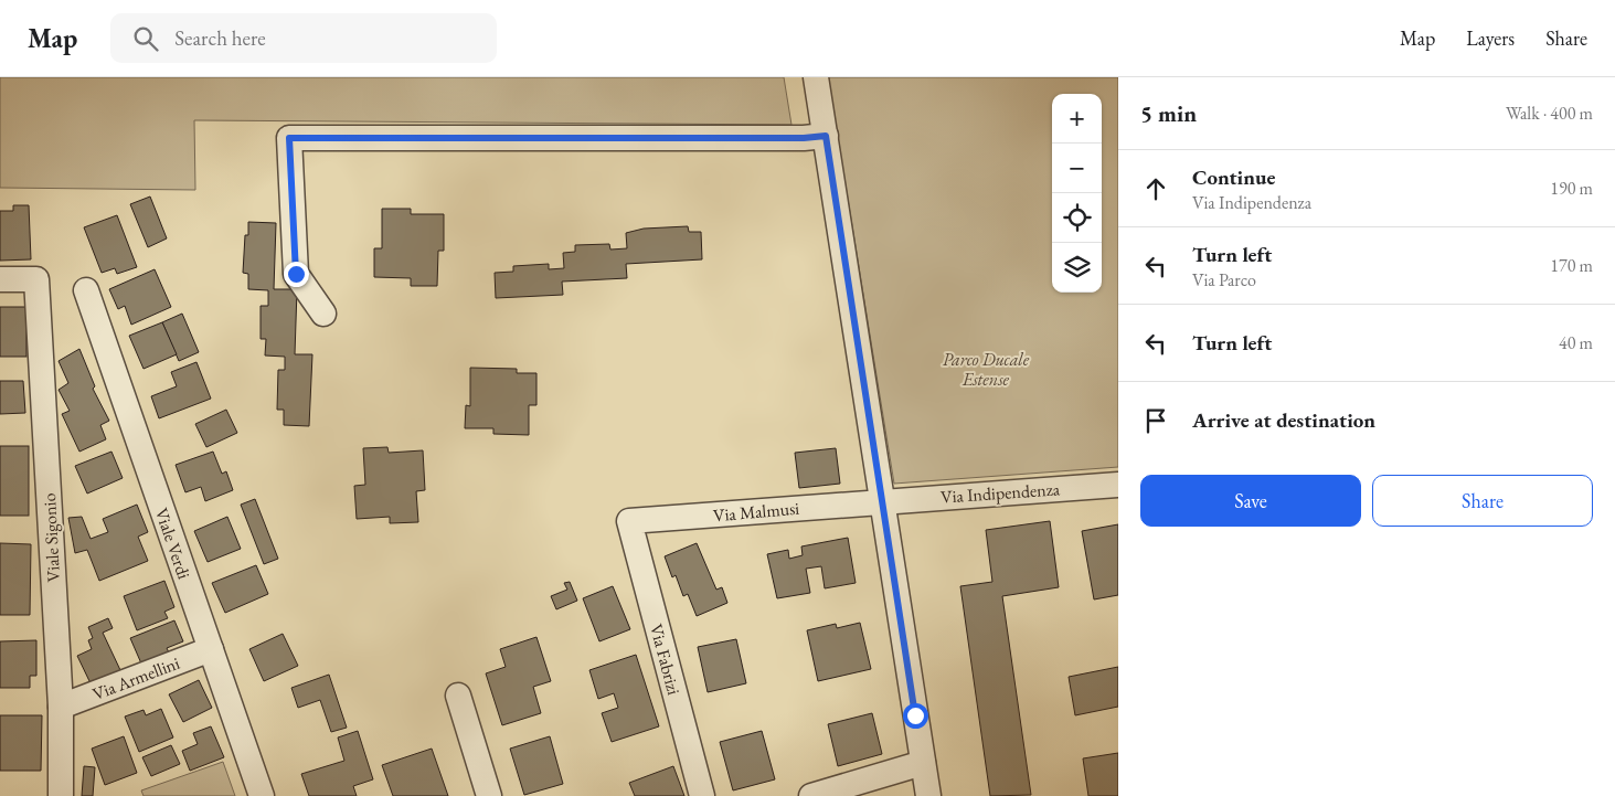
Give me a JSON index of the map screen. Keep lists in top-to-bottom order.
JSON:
{
  "streets": {
    "street": [
      "Via Indipendenza",
      "Via Malmusi",
      "Viale Sigonio",
      "Viale Verdi",
      "Via Fabrizi",
      "Via Armellini"
    ]
  },
  "crossings": [
    ["Via Indipendenza", "Via Malmusi"],
    ["Via Malmusi", "Via Fabrizi"],
    ["Viale Sigonio", "Via Armellini"],
    ["Viale Verdi", "Via Armellini"]
  ],
  "parks": ["Parco Ducale Estense"],
  "page": {
    "header": "Map",
    "search": "Search here",
    "nav": ["Map", "Layers", "Share"],
    "heading": ["5 min", "Walk · 400 m"],
    "map_buttons": ["+", "−"],
    "list": [
      ["Continue", "Via Indipendenza", "190 m"],
      ["Turn left", "Via Parco", "170 m"],
      ["Turn left", "40 m"],
      "Arrive at destination"
    ],
    "buttons": ["Save", "Share"]
  }
}
